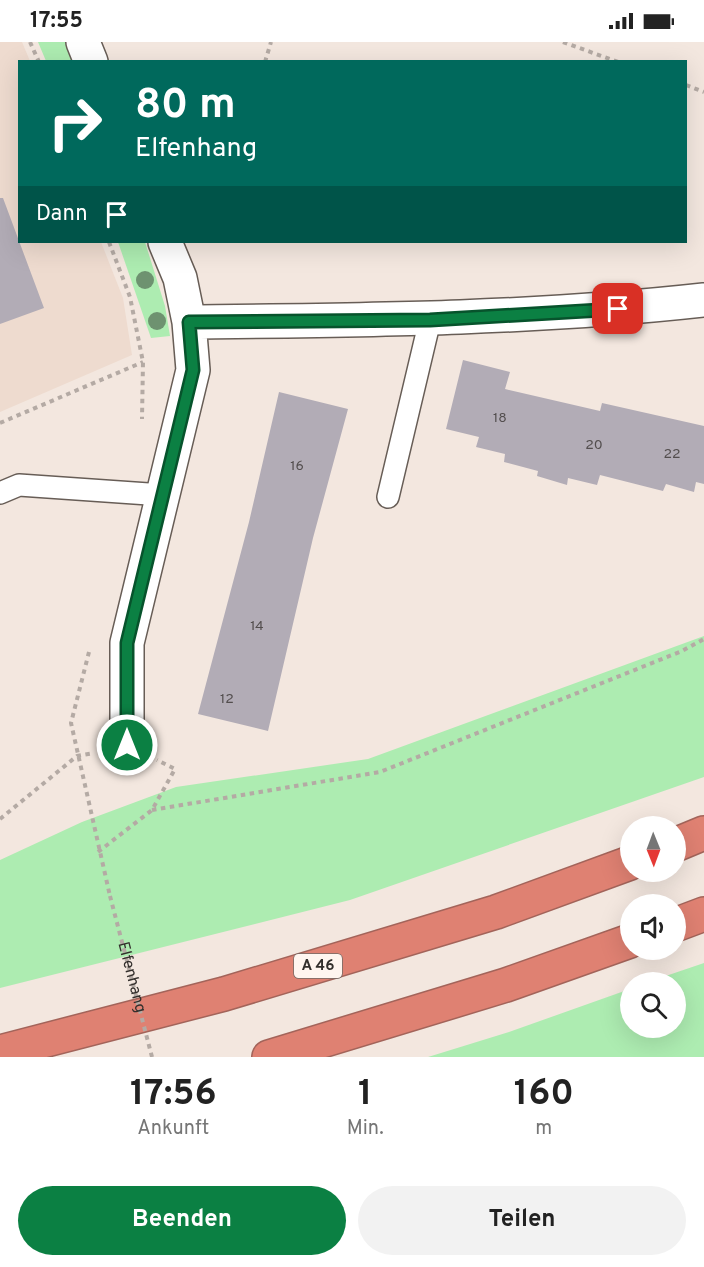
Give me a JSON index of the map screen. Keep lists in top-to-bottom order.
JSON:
{
  "streets": {
    "highway": ["A 46"],
    "path": ["Elfenhang"]
  },
  "house_numbers": [
    "18",
    "20",
    "22",
    "16",
    "14",
    "12"
  ],
  "north": "bottom",
  "page": {
    "status": "17:55",
    "turn": ["80 m", "Elfenhang"],
    "then": "Dann",
    "eta": [
      "17:56",
      "Ankunft",
      "1",
      "Min.",
      "160",
      "m"
    ],
    "buttons": ["Beenden", "Teilen"]
  }
}
